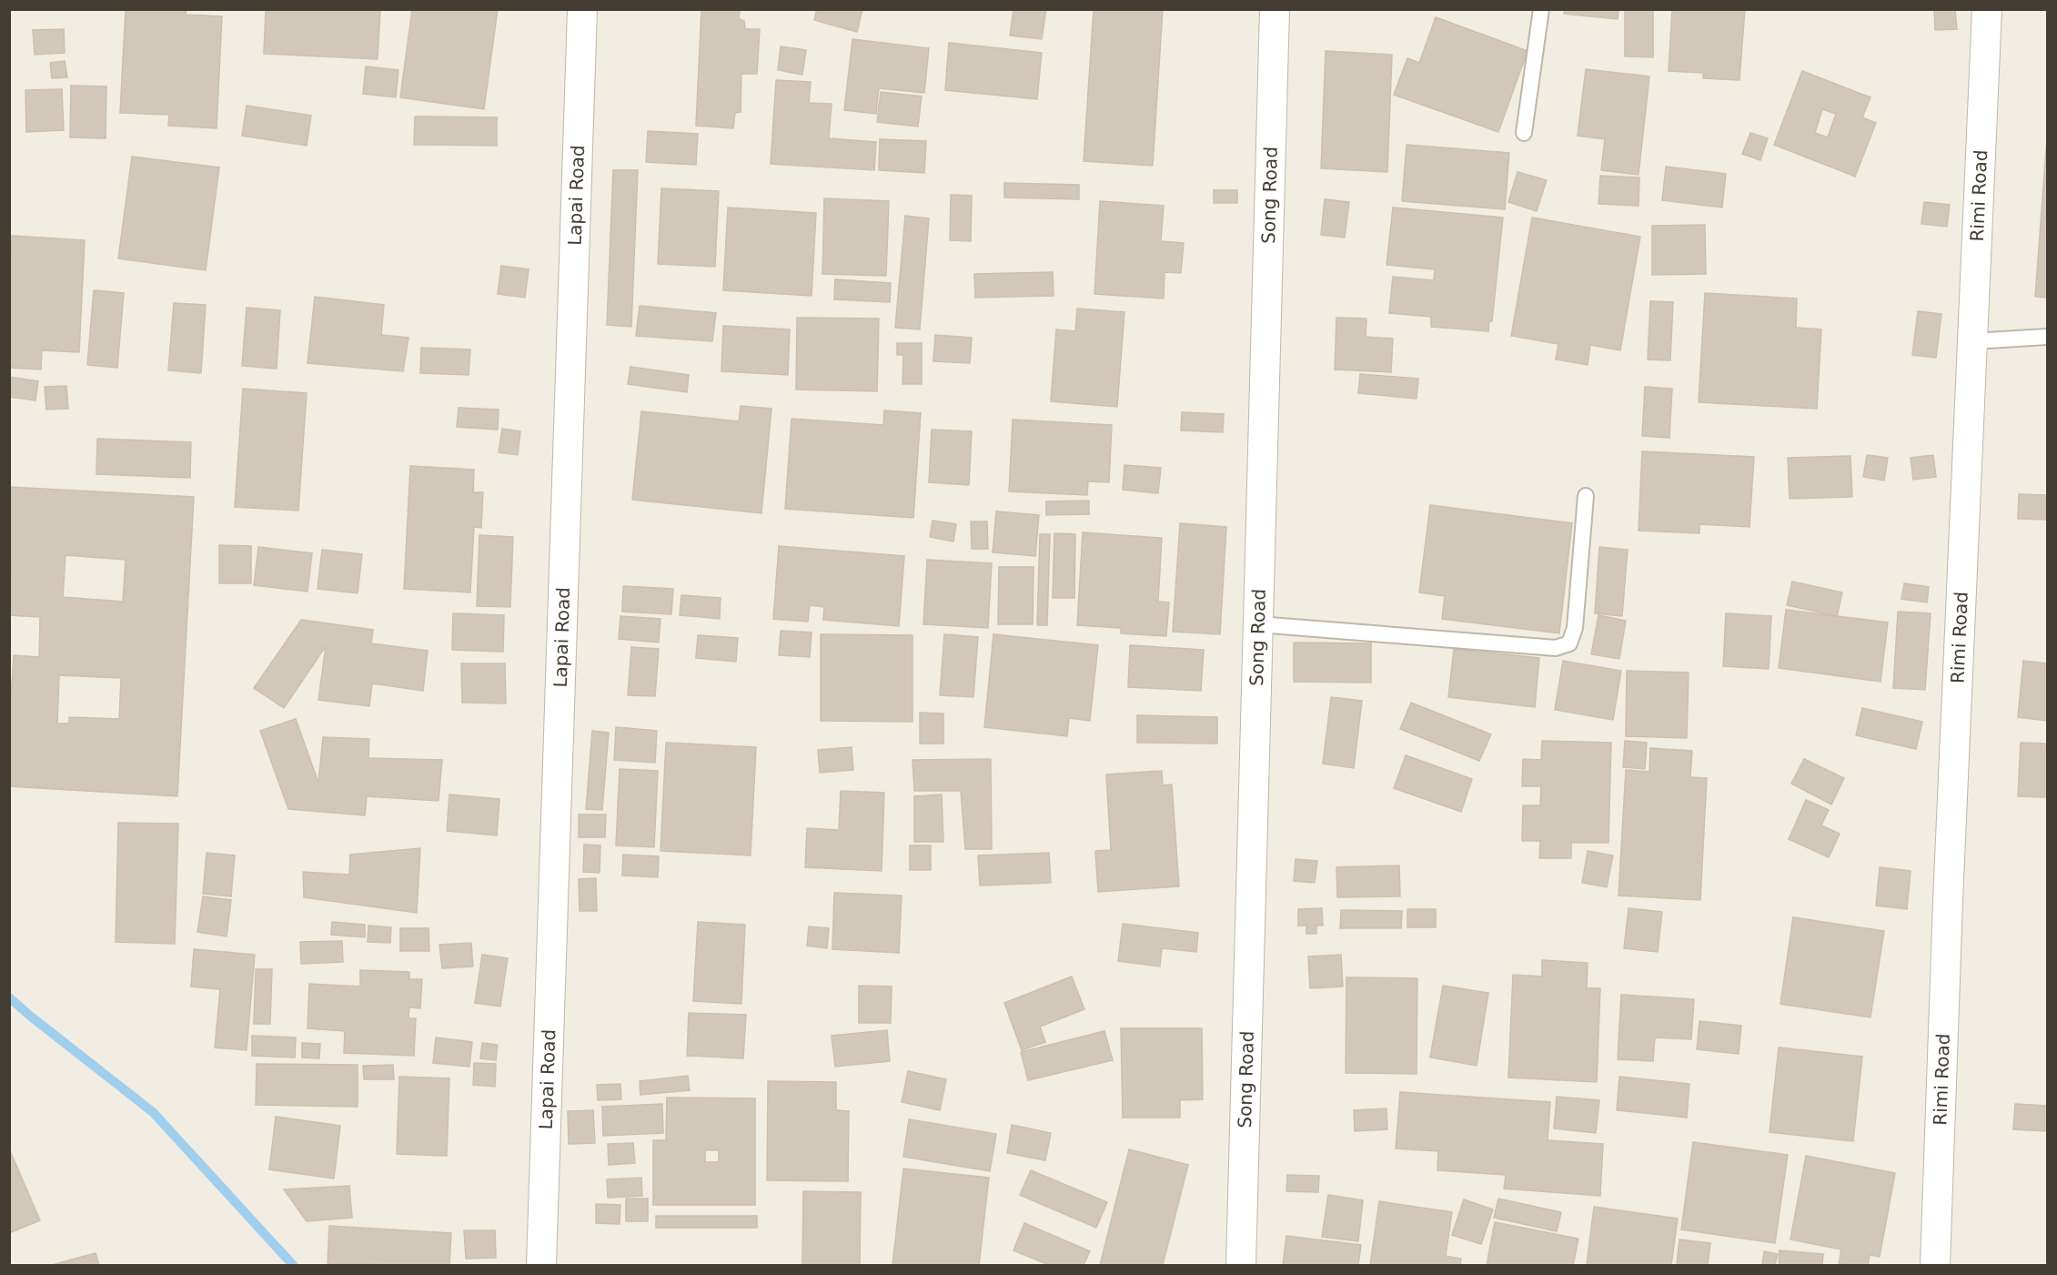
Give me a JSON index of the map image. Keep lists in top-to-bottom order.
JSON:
{
  "streets": {
    "street": ["Lapai Road", "Song Road", "Rimi Road"]
  }
}
